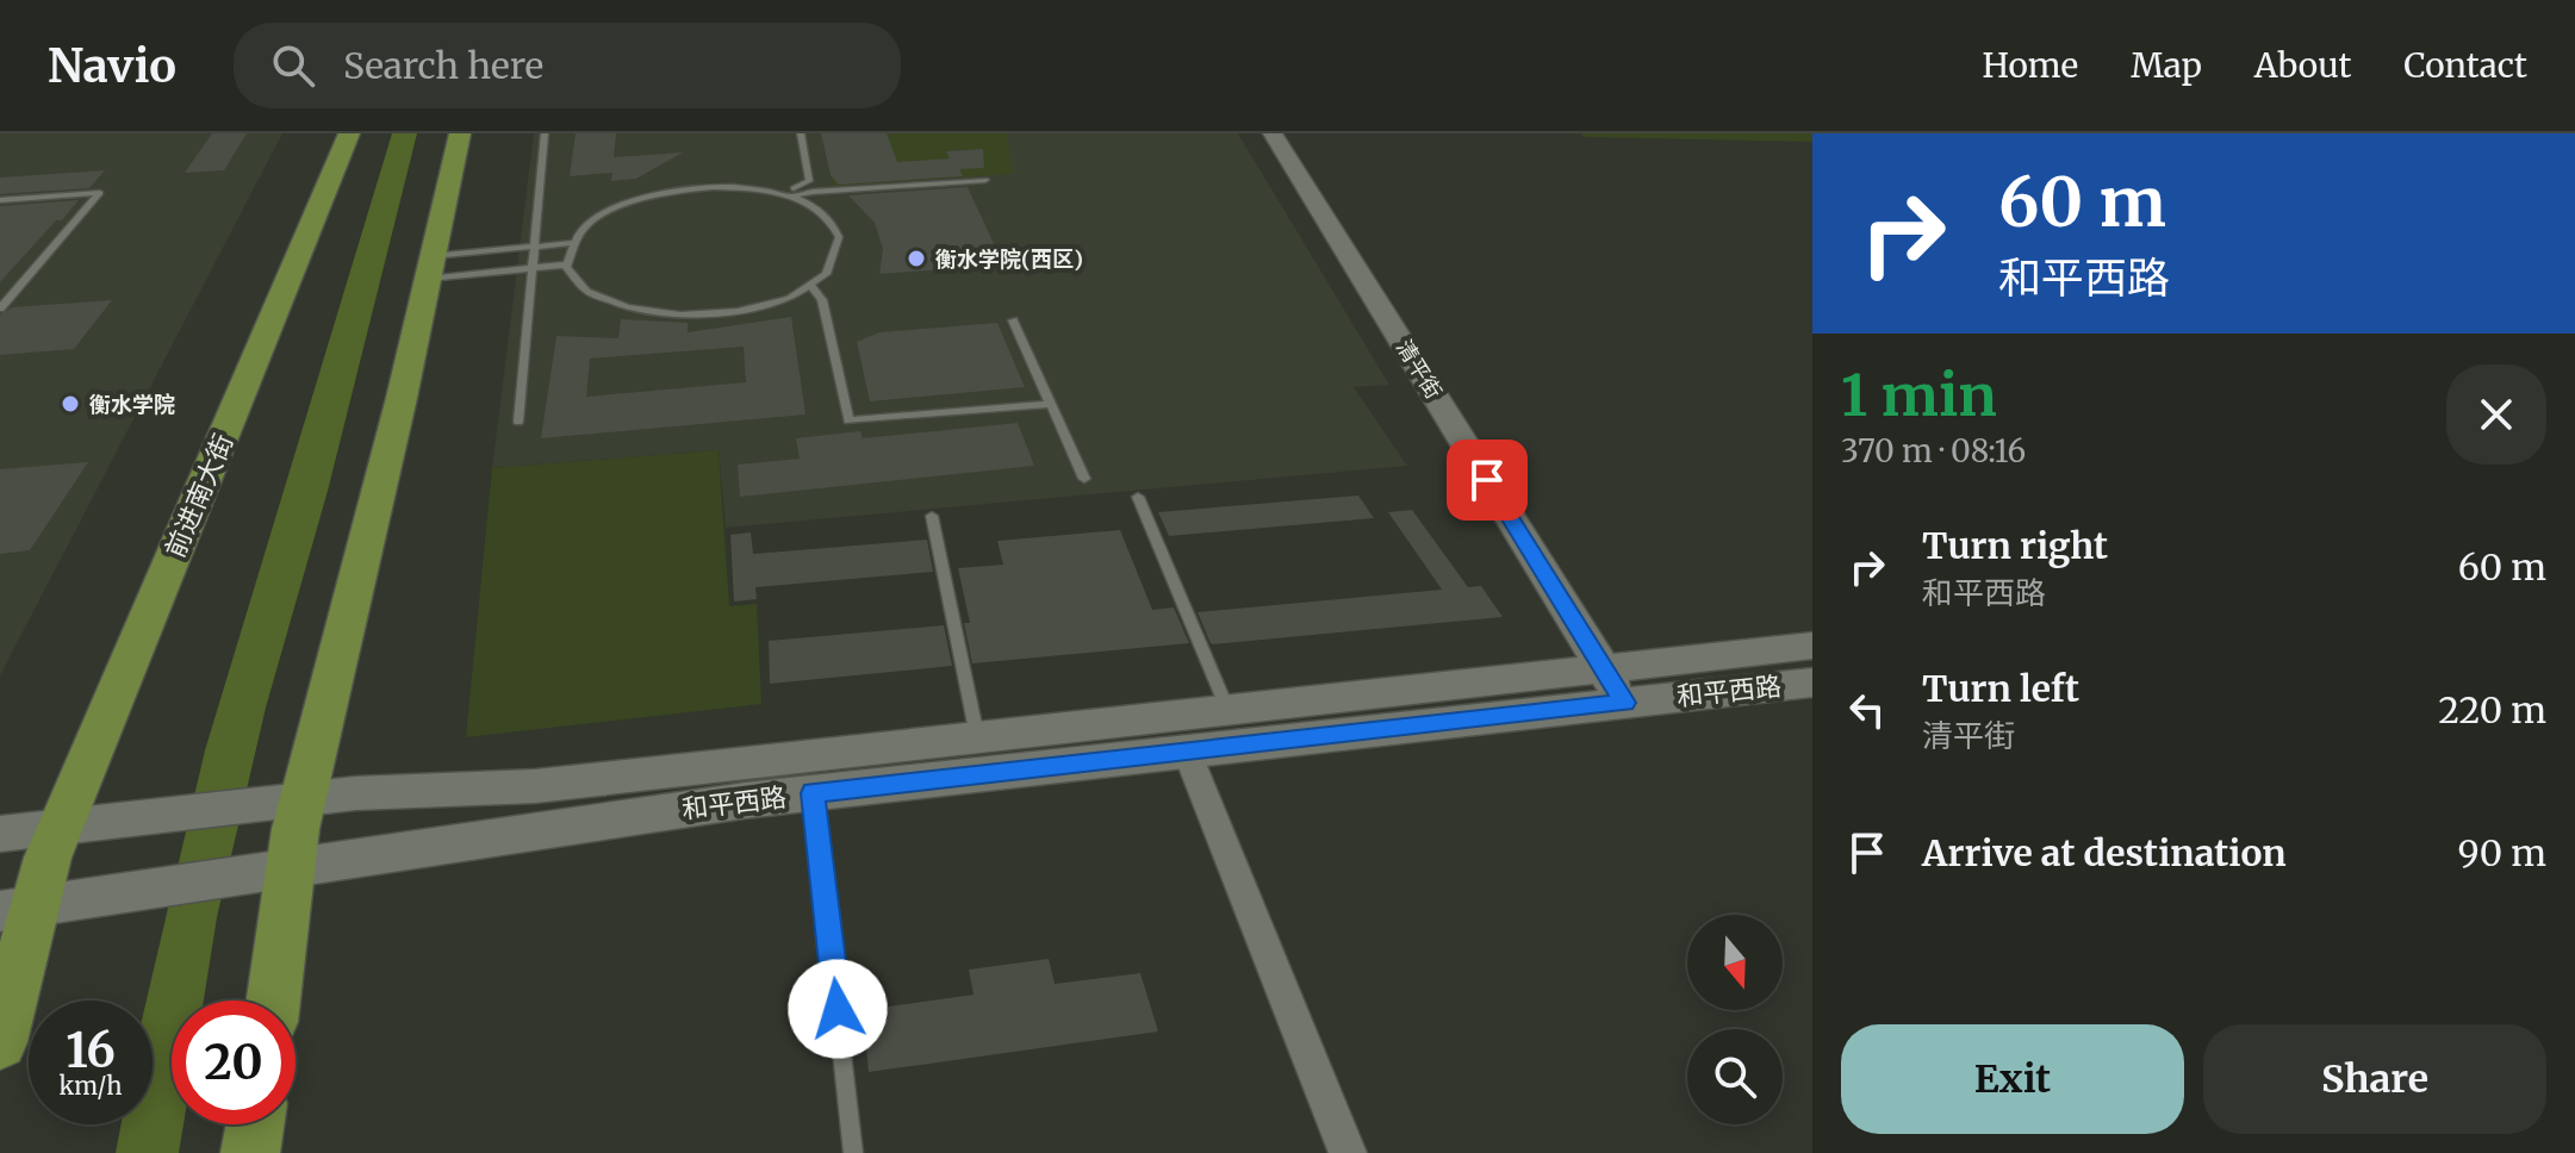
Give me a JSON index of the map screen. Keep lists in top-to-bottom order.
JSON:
{
  "streets": {
    "main road": ["清平街", "前进南大街", "和平西路"]
  },
  "crossings": [
    ["清平街", "和平西路"],
    ["前进南大街", "和平西路"]
  ],
  "places": ["衡水学院(西区)", "衡水学院"],
  "north": "bottom",
  "page": {
    "header": "Navio",
    "search": "Search here",
    "nav": [
      "Home",
      "Map",
      "About",
      "Contact"
    ],
    "turn": ["60 m", "和平西路"],
    "heading": ["1 min", "370 m · 08:16"],
    "list": [
      {
        "name": "Turn right",
        "note": "和平西路",
        "value": "60 m"
      },
      {
        "name": "Turn left",
        "note": "清平街",
        "value": "220 m"
      },
      {
        "name": "Arrive at destination",
        "value": "90 m"
      }
    ],
    "speed": "16 km/h",
    "limit": "20",
    "buttons": ["Exit", "Share"]
  }
}
